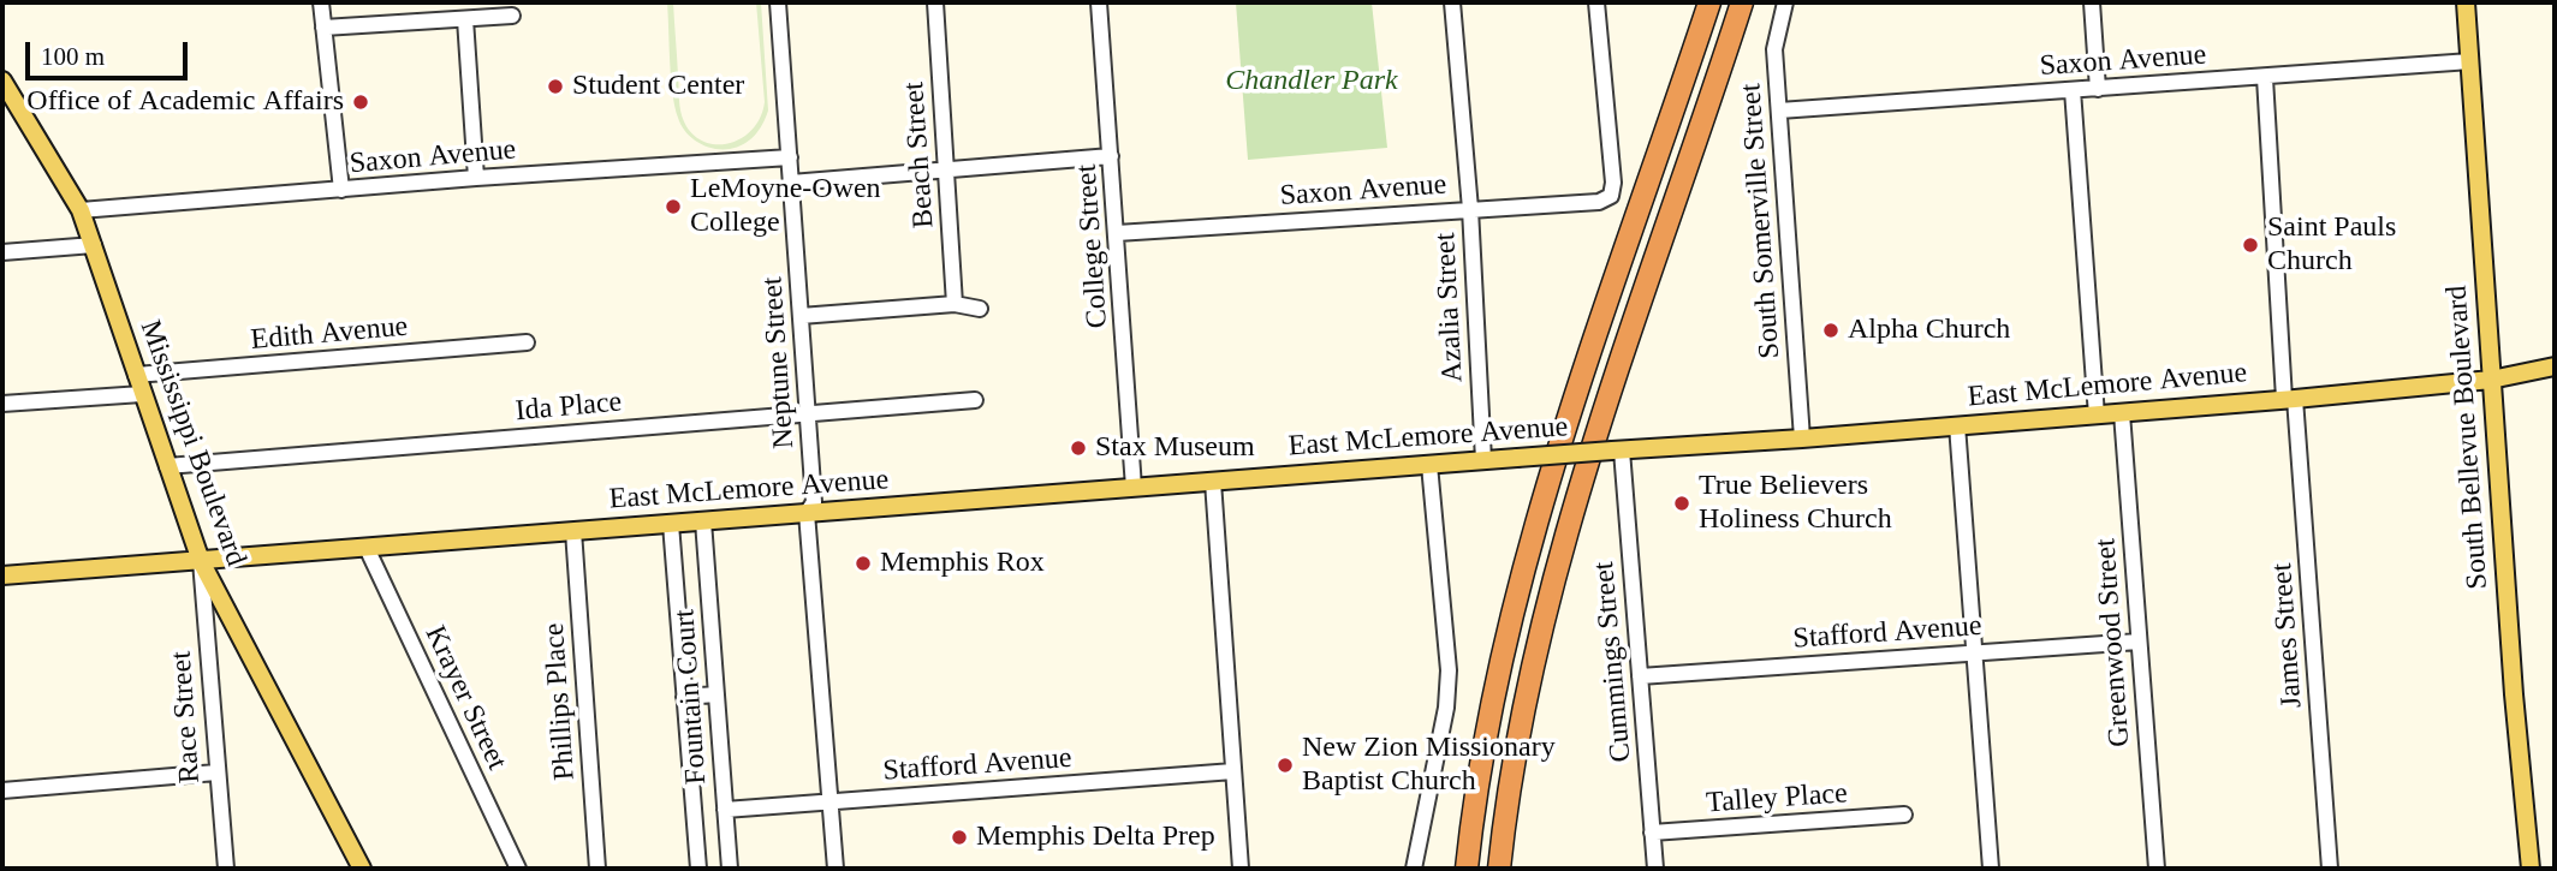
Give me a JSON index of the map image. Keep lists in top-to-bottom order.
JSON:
{
  "streets": {
    "main road": ["East McLemore Avenue", "South Bellevue Boulevard", "Mississippi Boulevard"],
    "street": [
      "Saxon Avenue",
      "Beach Street",
      "South Somerville Street",
      "College Street",
      "Azalia Street",
      "Edith Avenue",
      "Neptune Street",
      "Ida Place",
      "Stafford Avenue",
      "James Street",
      "Greenwood Street",
      "Cummings Street",
      "Fountain Court",
      "Krayer Street",
      "Phillips Place",
      "Race Street",
      "Talley Place"
    ]
  },
  "crossings": [
    ["Saxon Avenue", "South Somerville Street"],
    ["Saxon Avenue", "College Street"],
    ["Saxon Avenue", "Azalia Street"],
    ["Saxon Avenue", "Neptune Street"],
    ["Saxon Avenue", "South Bellevue Boulevard"],
    ["Saxon Avenue", "Mississippi Boulevard"],
    ["Saxon Avenue", "James Street"],
    ["South Somerville Street", "East McLemore Avenue"],
    ["College Street", "East McLemore Avenue"],
    ["Azalia Street", "East McLemore Avenue"],
    ["Edith Avenue", "Mississippi Boulevard"],
    ["Neptune Street", "East McLemore Avenue"],
    ["Neptune Street", "Ida Place"],
    ["Neptune Street", "Stafford Avenue"],
    ["East McLemore Avenue", "South Bellevue Boulevard"],
    ["East McLemore Avenue", "Mississippi Boulevard"],
    ["East McLemore Avenue", "James Street"],
    ["East McLemore Avenue", "Greenwood Street"],
    ["East McLemore Avenue", "Cummings Street"],
    ["East McLemore Avenue", "Fountain Court"],
    ["East McLemore Avenue", "Krayer Street"],
    ["East McLemore Avenue", "Phillips Place"],
    ["East McLemore Avenue", "Race Street"],
    ["Ida Place", "Mississippi Boulevard"],
    ["Mississippi Boulevard", "Race Street"],
    ["Stafford Avenue", "Greenwood Street"],
    ["Stafford Avenue", "Cummings Street"],
    ["Stafford Avenue", "Fountain Court"],
    ["Cummings Street", "Talley Place"]
  ],
  "parks": ["Chandler Park"],
  "places": [
    "Student Center",
    "Office of Academic Affairs",
    "LeMoyne-Owen College",
    "Saint Pauls Church",
    "Alpha Church",
    "Stax Museum",
    "True Believers Holiness Church",
    "Memphis Rox",
    "New Zion Missionary Baptist Church",
    "Memphis Delta Prep"
  ],
  "scale_bar": "100 m"
}
